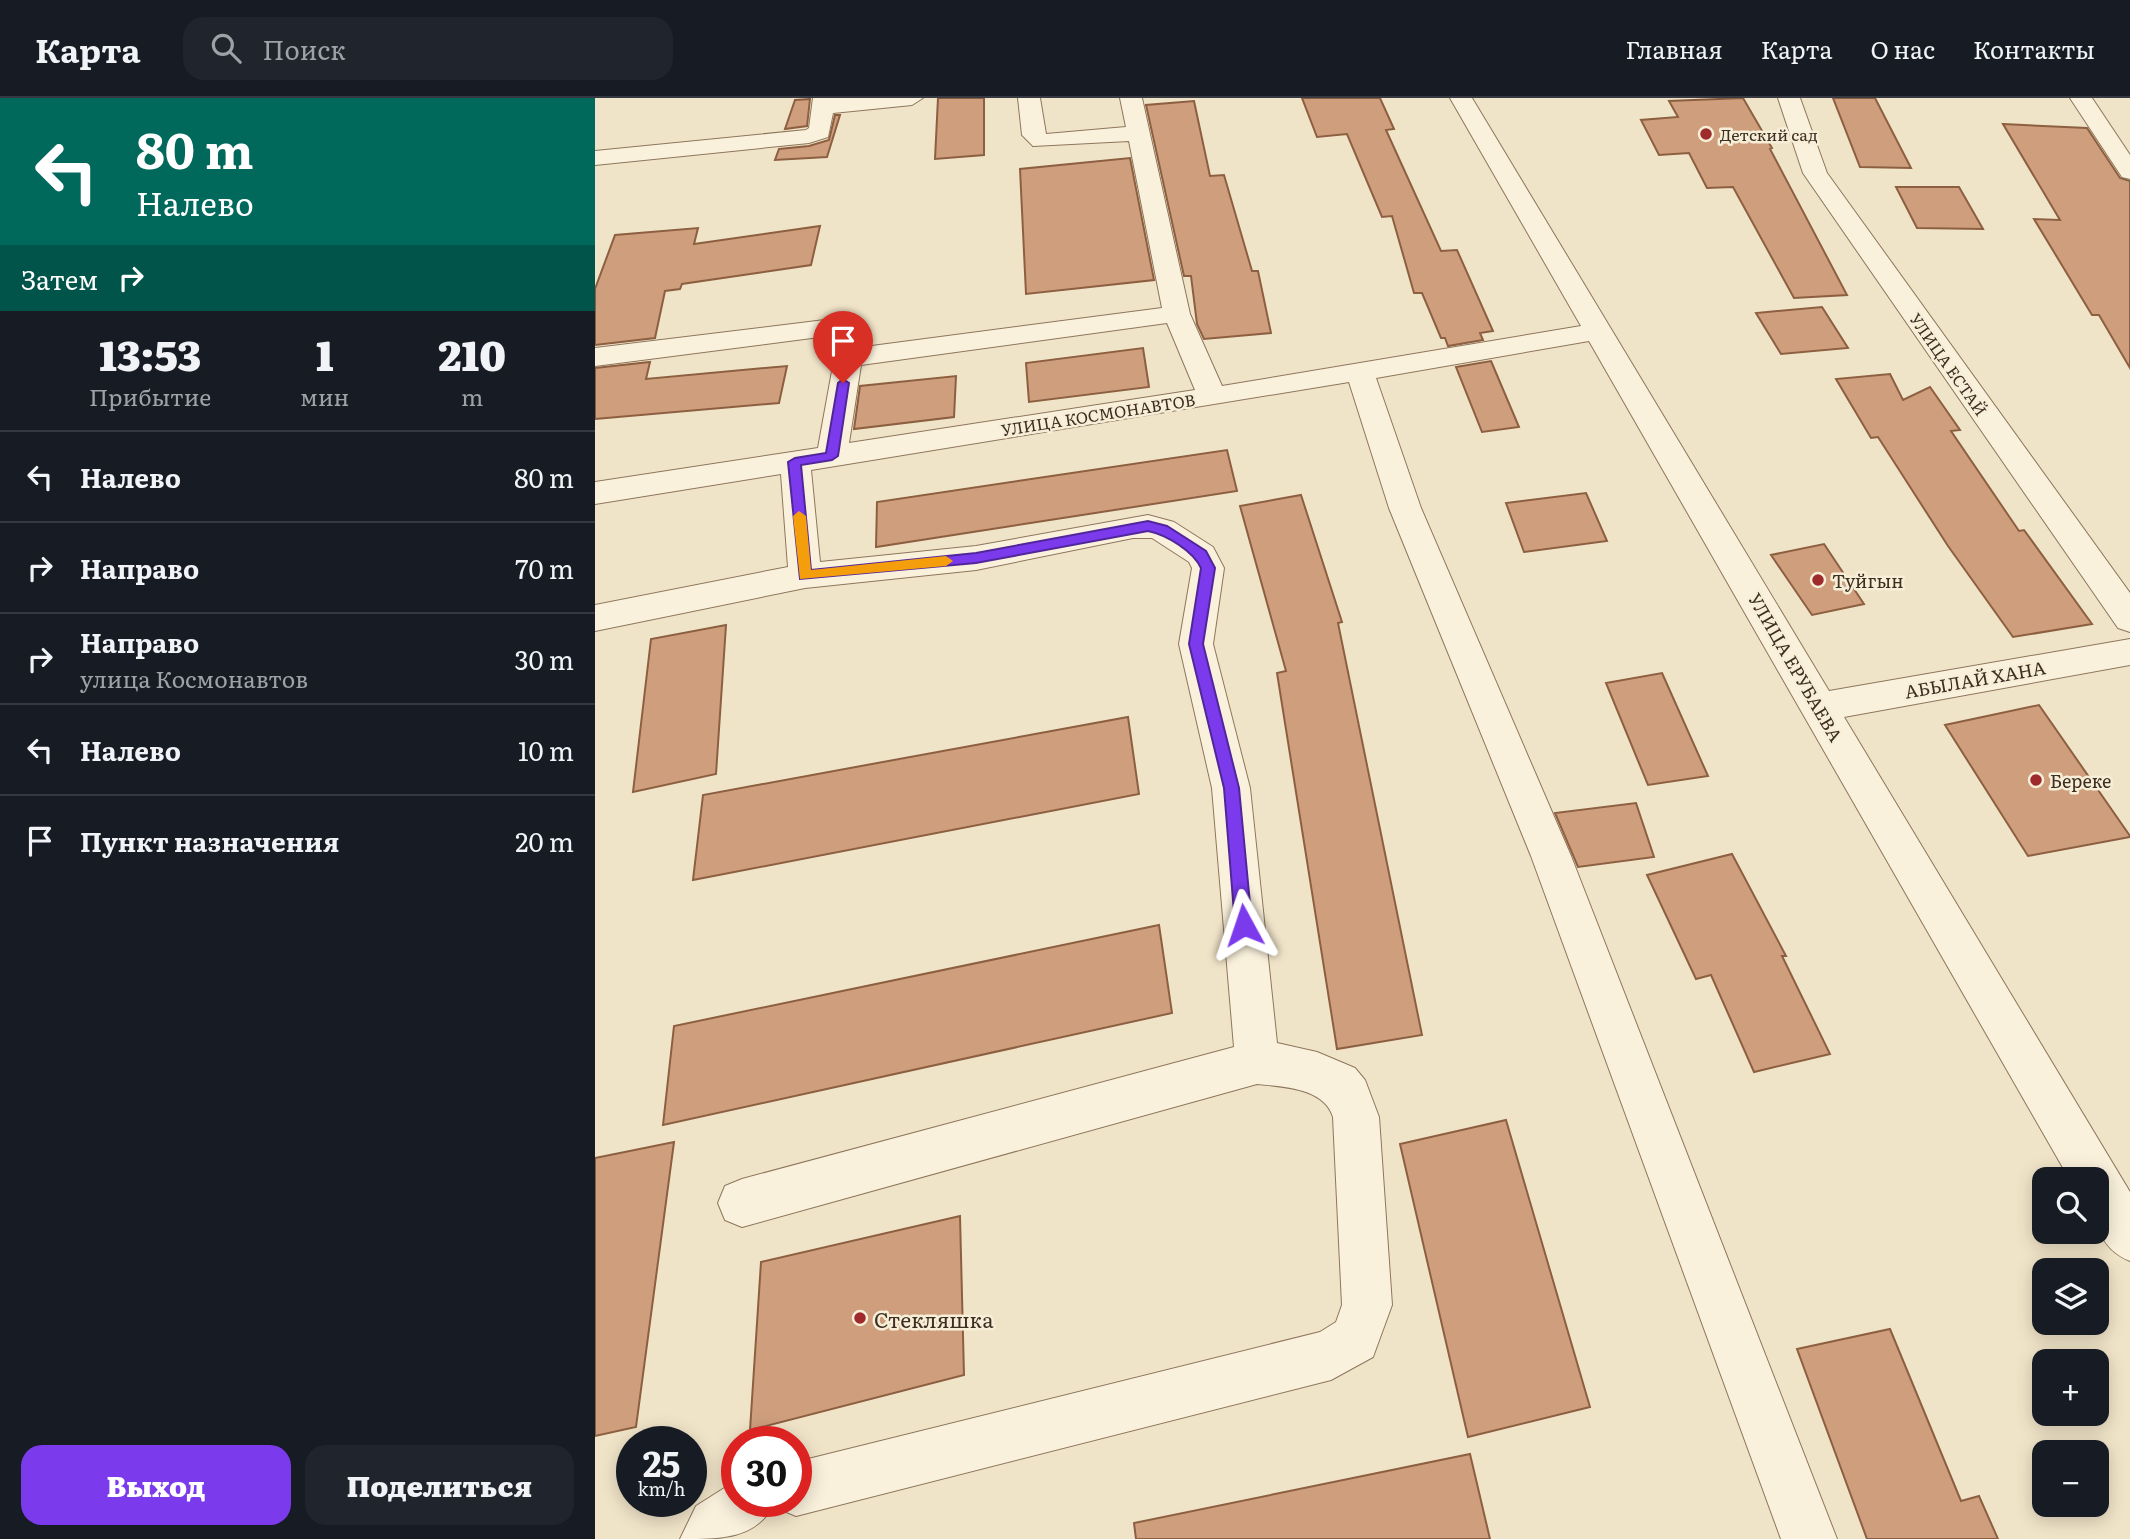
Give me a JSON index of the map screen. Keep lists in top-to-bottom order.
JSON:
{
  "streets": {
    "street": [
      "УЛИЦА ЕСТАЙ",
      "УЛИЦА КОСМОНАВТОВ",
      "УЛИЦА ЕРУБАЕВА",
      "АБЫЛАЙ ХАНА"
    ]
  },
  "crossings": [
    ["УЛИЦА КОСМОНАВТОВ", "УЛИЦА ЕРУБАЕВА"],
    ["УЛИЦА ЕРУБАЕВА", "АБЫЛАЙ ХАНА"]
  ],
  "places": [
    "Детский сад",
    "Туйгын",
    "Береке",
    "Стекляшка"
  ],
  "page": {
    "header": "Карта",
    "search": "Поиск",
    "nav": [
      "Главная",
      "Карта",
      "О нас",
      "Контакты"
    ],
    "turn": ["80 m", "Налево"],
    "then": "Затем",
    "eta": [
      "13:53",
      "Прибытие",
      "1",
      "мин",
      "210",
      "m"
    ],
    "list": [
      {
        "name": "Налево",
        "value": "80 m"
      },
      {
        "name": "Направо",
        "value": "70 m"
      },
      {
        "name": "Направо",
        "note": "улица Космонавтов",
        "value": "30 m"
      },
      {
        "name": "Налево",
        "value": "10 m"
      },
      {
        "name": "Пункт назначения",
        "value": "20 m"
      }
    ],
    "map_buttons": ["+", "−"],
    "speed": "25 km/h",
    "limit": "30",
    "buttons": ["Выход", "Поделиться"]
  }
}
